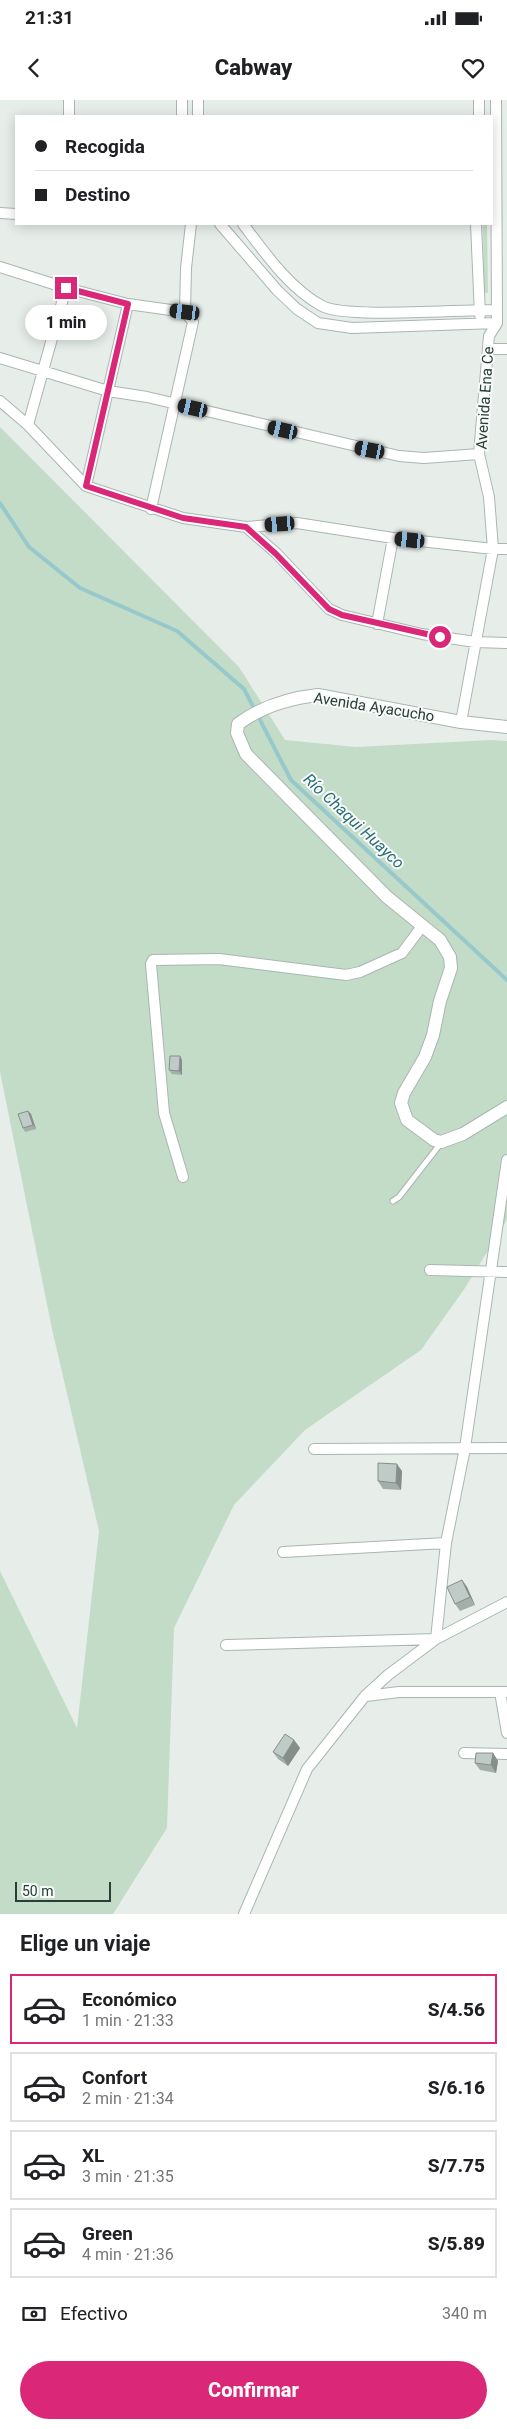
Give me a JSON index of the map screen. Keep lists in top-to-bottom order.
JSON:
{
  "streets": {
    "street": ["Avenida Ena Ce", "Avenida Ayacucho"]
  },
  "crossings": [
    ["Avenida Ena Ce", "Avenida Ayacucho"]
  ],
  "water": ["Río Chaqui Huayco"],
  "scale_bar": "50 m",
  "page": {
    "status": "21:31",
    "header": "Cabway",
    "banner": ["Recogida", "Destino"],
    "bubble": "1 min",
    "scale": "50 m",
    "heading": "Elige un viaje",
    "list": [
      {
        "name": "Económico",
        "note": "1 min · 21:33",
        "value": "S/4.56"
      },
      {
        "name": "Confort",
        "note": "2 min · 21:34",
        "value": "S/6.16"
      },
      {
        "name": "XL",
        "note": "3 min · 21:35",
        "value": "S/7.75"
      },
      {
        "name": "Green",
        "note": "4 min · 21:36",
        "value": "S/5.89"
      }
    ],
    "pay": ["Efectivo", "340 m"],
    "buttons": "Confirmar"
  }
}
